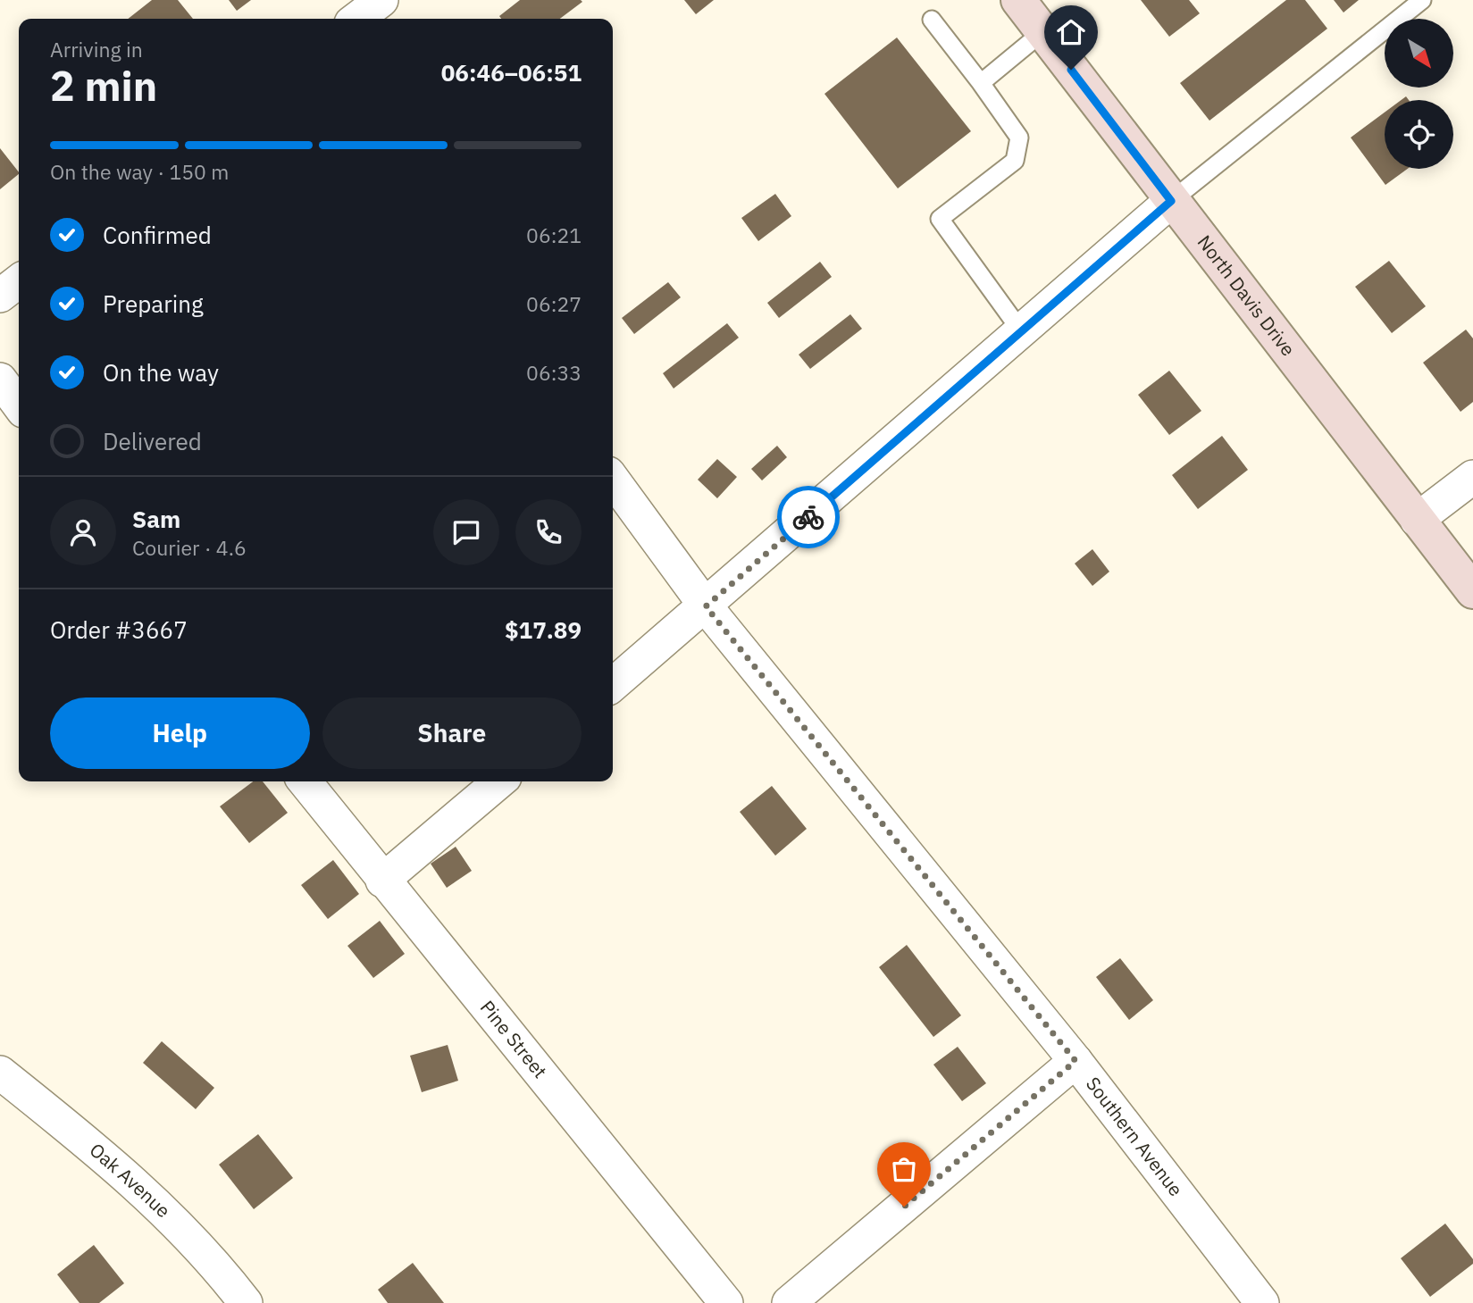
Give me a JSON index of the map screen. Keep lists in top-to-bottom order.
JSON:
{
  "streets": {
    "main road": ["North Davis Drive"],
    "street": ["Pine Street", "Southern Avenue", "Oak Avenue"]
  },
  "north": "bottom right",
  "page": {
    "heading": ["2 min", "Arriving in", "06:46–06:51"],
    "panel": [
      "Sam",
      "Courier · 4.6",
      "Order #3667",
      "$17.89"
    ],
    "bar": "On the way · 150 m",
    "list": [
      ["Confirmed", "06:21"],
      ["Preparing", "06:27"],
      ["On the way", "06:33"],
      "Delivered"
    ],
    "buttons": ["Help", "Share"]
  }
}
